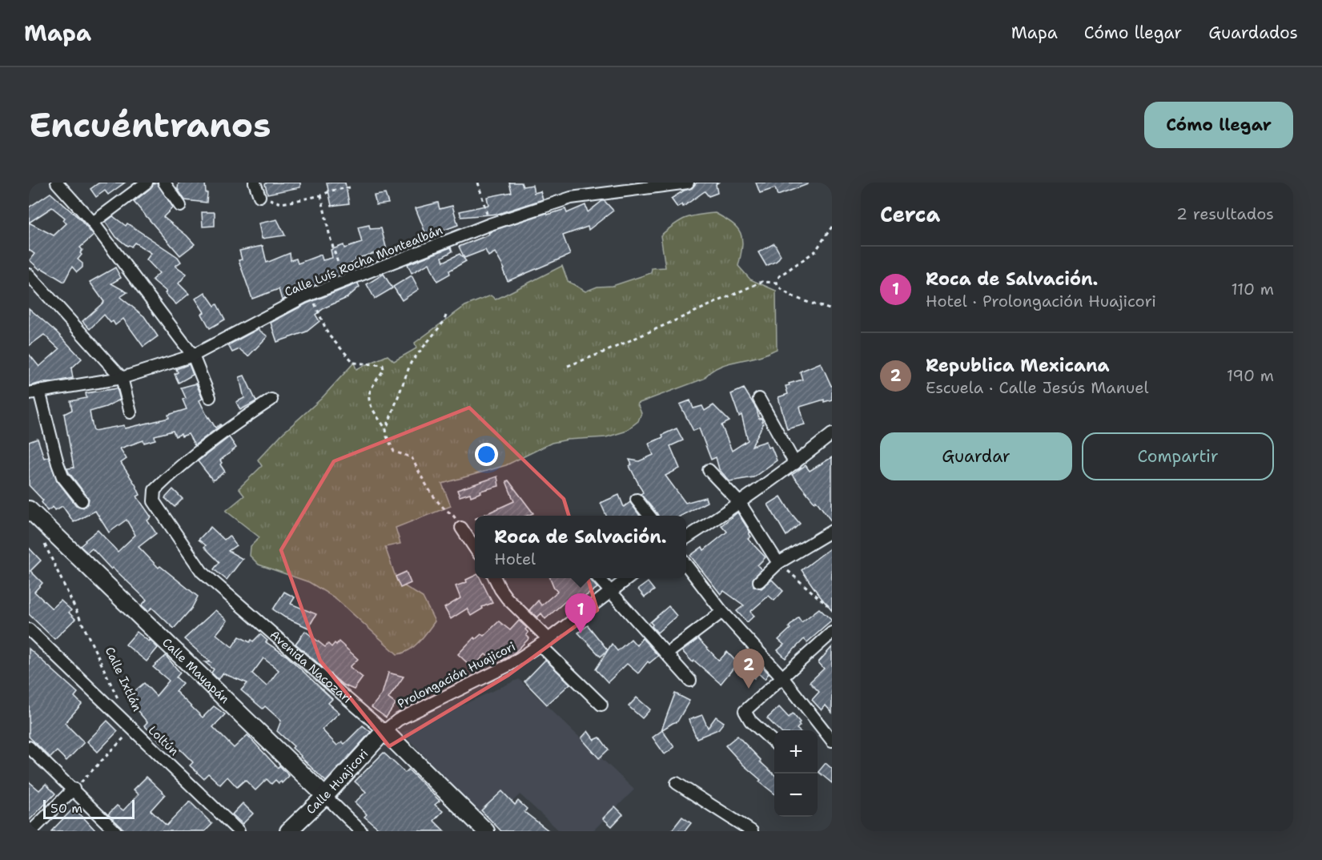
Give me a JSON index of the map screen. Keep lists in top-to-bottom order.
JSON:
{
  "streets": {
    "street": [
      "Calle Luís Rocha Montealbán",
      "Avenida Nacozari",
      "Calle Mayapán",
      "Prolongación Huajicori",
      "Loltún",
      "Calle Huajicori"
    ],
    "path": ["Calle Ixtlán"]
  },
  "crossings": [
    ["Avenida Nacozari", "Prolongación Huajicori"],
    ["Avenida Nacozari", "Calle Huajicori"],
    ["Calle Mayapán", "Calle Huajicori"],
    ["Prolongación Huajicori", "Calle Huajicori"],
    ["Calle Ixtlán", "Loltún"]
  ],
  "scale_bar": "50 m",
  "page": {
    "header": "Mapa",
    "nav": ["Mapa", "Cómo llegar", "Guardados"],
    "buttons": [
      "Cómo llegar",
      ["Guardar", "Compartir"]
    ],
    "title": "Encuéntranos",
    "heading": ["Cerca", "2 resultados"],
    "list": [
      {
        "mark": "1",
        "name": "Roca de Salvación.",
        "note": "Hotel · Prolongación Huajicori",
        "value": "110 m"
      },
      {
        "mark": "2",
        "name": "Republica Mexicana",
        "note": "Escuela · Calle Jesús Manuel",
        "value": "190 m"
      }
    ],
    "popup": ["Roca de Salvación.", "Hotel"],
    "pins": ["1", "2"],
    "map_buttons": ["+", "−"],
    "scale": "50 m"
  }
}
